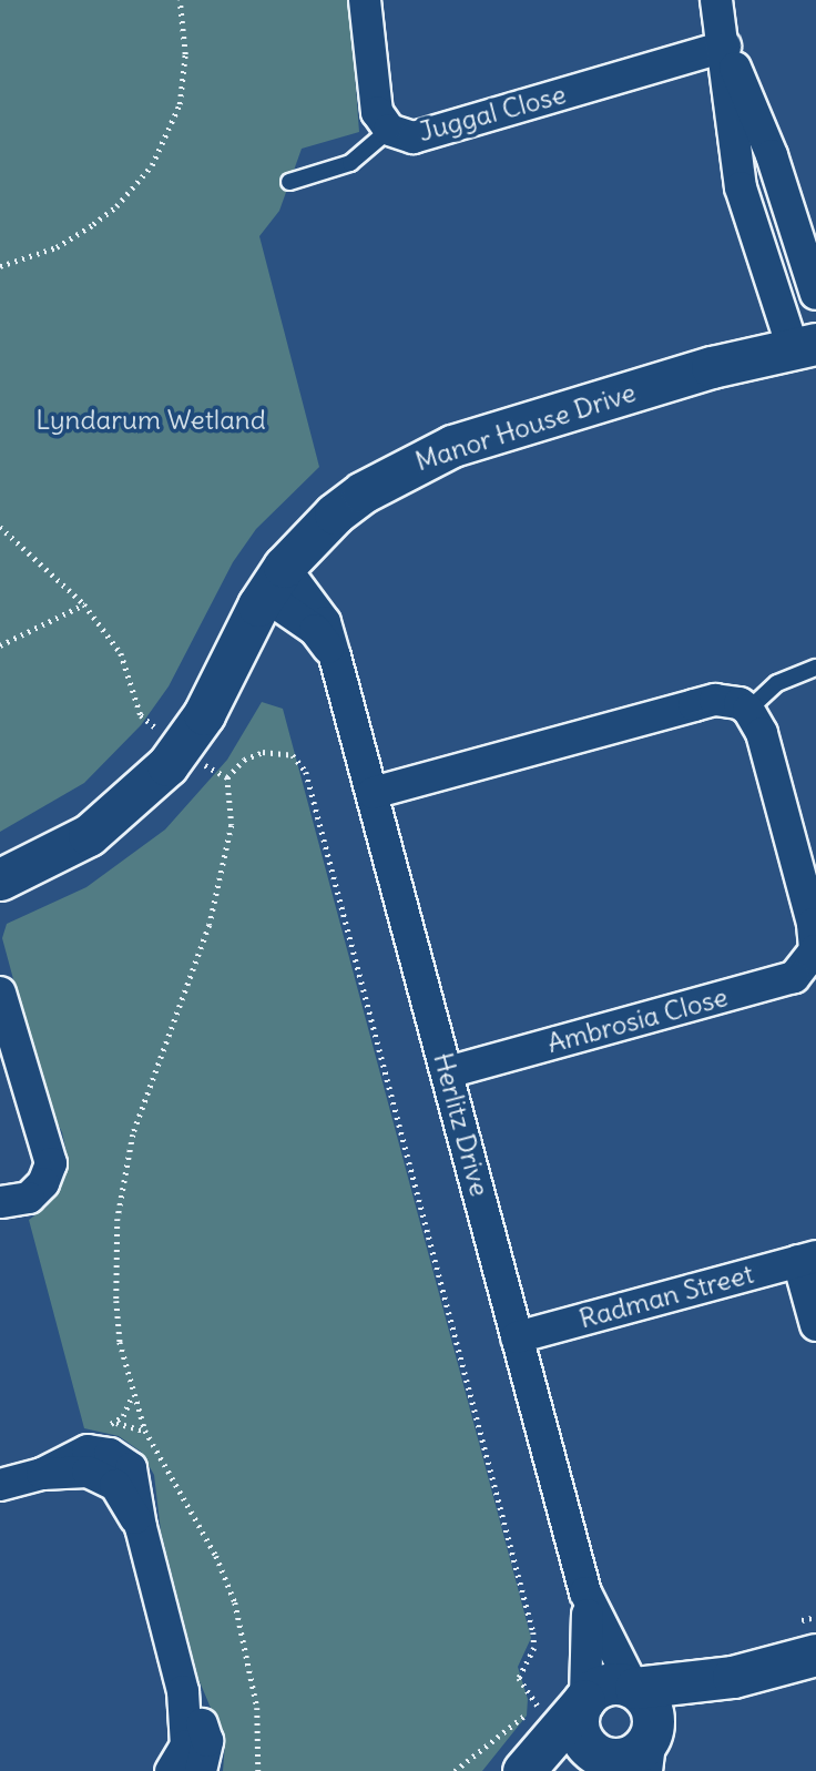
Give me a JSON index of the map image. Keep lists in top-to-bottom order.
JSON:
{
  "streets": {
    "street": [
      "Juggal Close",
      "Manor House Drive",
      "Ambrosia Close",
      "Herlitz Drive",
      "Radman Street"
    ]
  },
  "crossings": [
    ["Manor House Drive", "Herlitz Drive"],
    ["Ambrosia Close", "Herlitz Drive"],
    ["Herlitz Drive", "Radman Street"]
  ],
  "parks": ["Lyndarum Wetland"]
}
